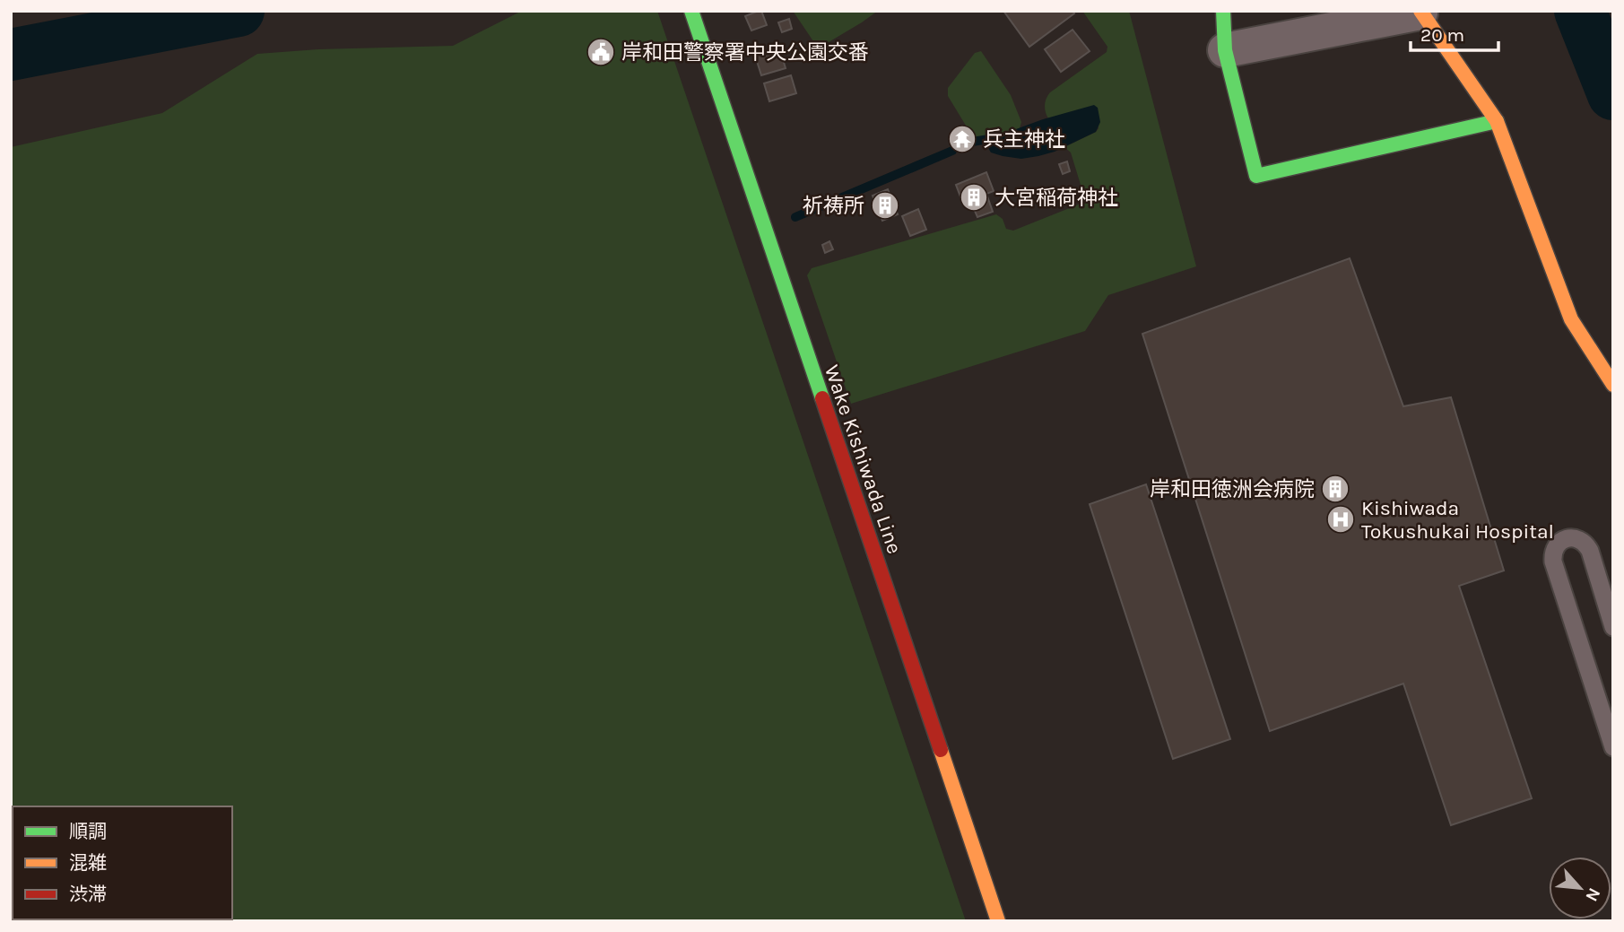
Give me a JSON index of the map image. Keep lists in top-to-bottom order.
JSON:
{
  "streets": {
    "main road": ["Wake Kishiwada Line"]
  },
  "places": {
    "public building": ["岸和田警察署中央公園交番"],
    "temple": ["兵主神社"],
    "building": ["大宮稲荷神社", "祈祷所", "岸和田徳洲会病院"],
    "hospital": ["Kishiwada Tokushukai Hospital"]
  },
  "legend": ["順調", "混雑", "渋滞"],
  "scale_bar": "20 m",
  "north": "bottom right"
}
